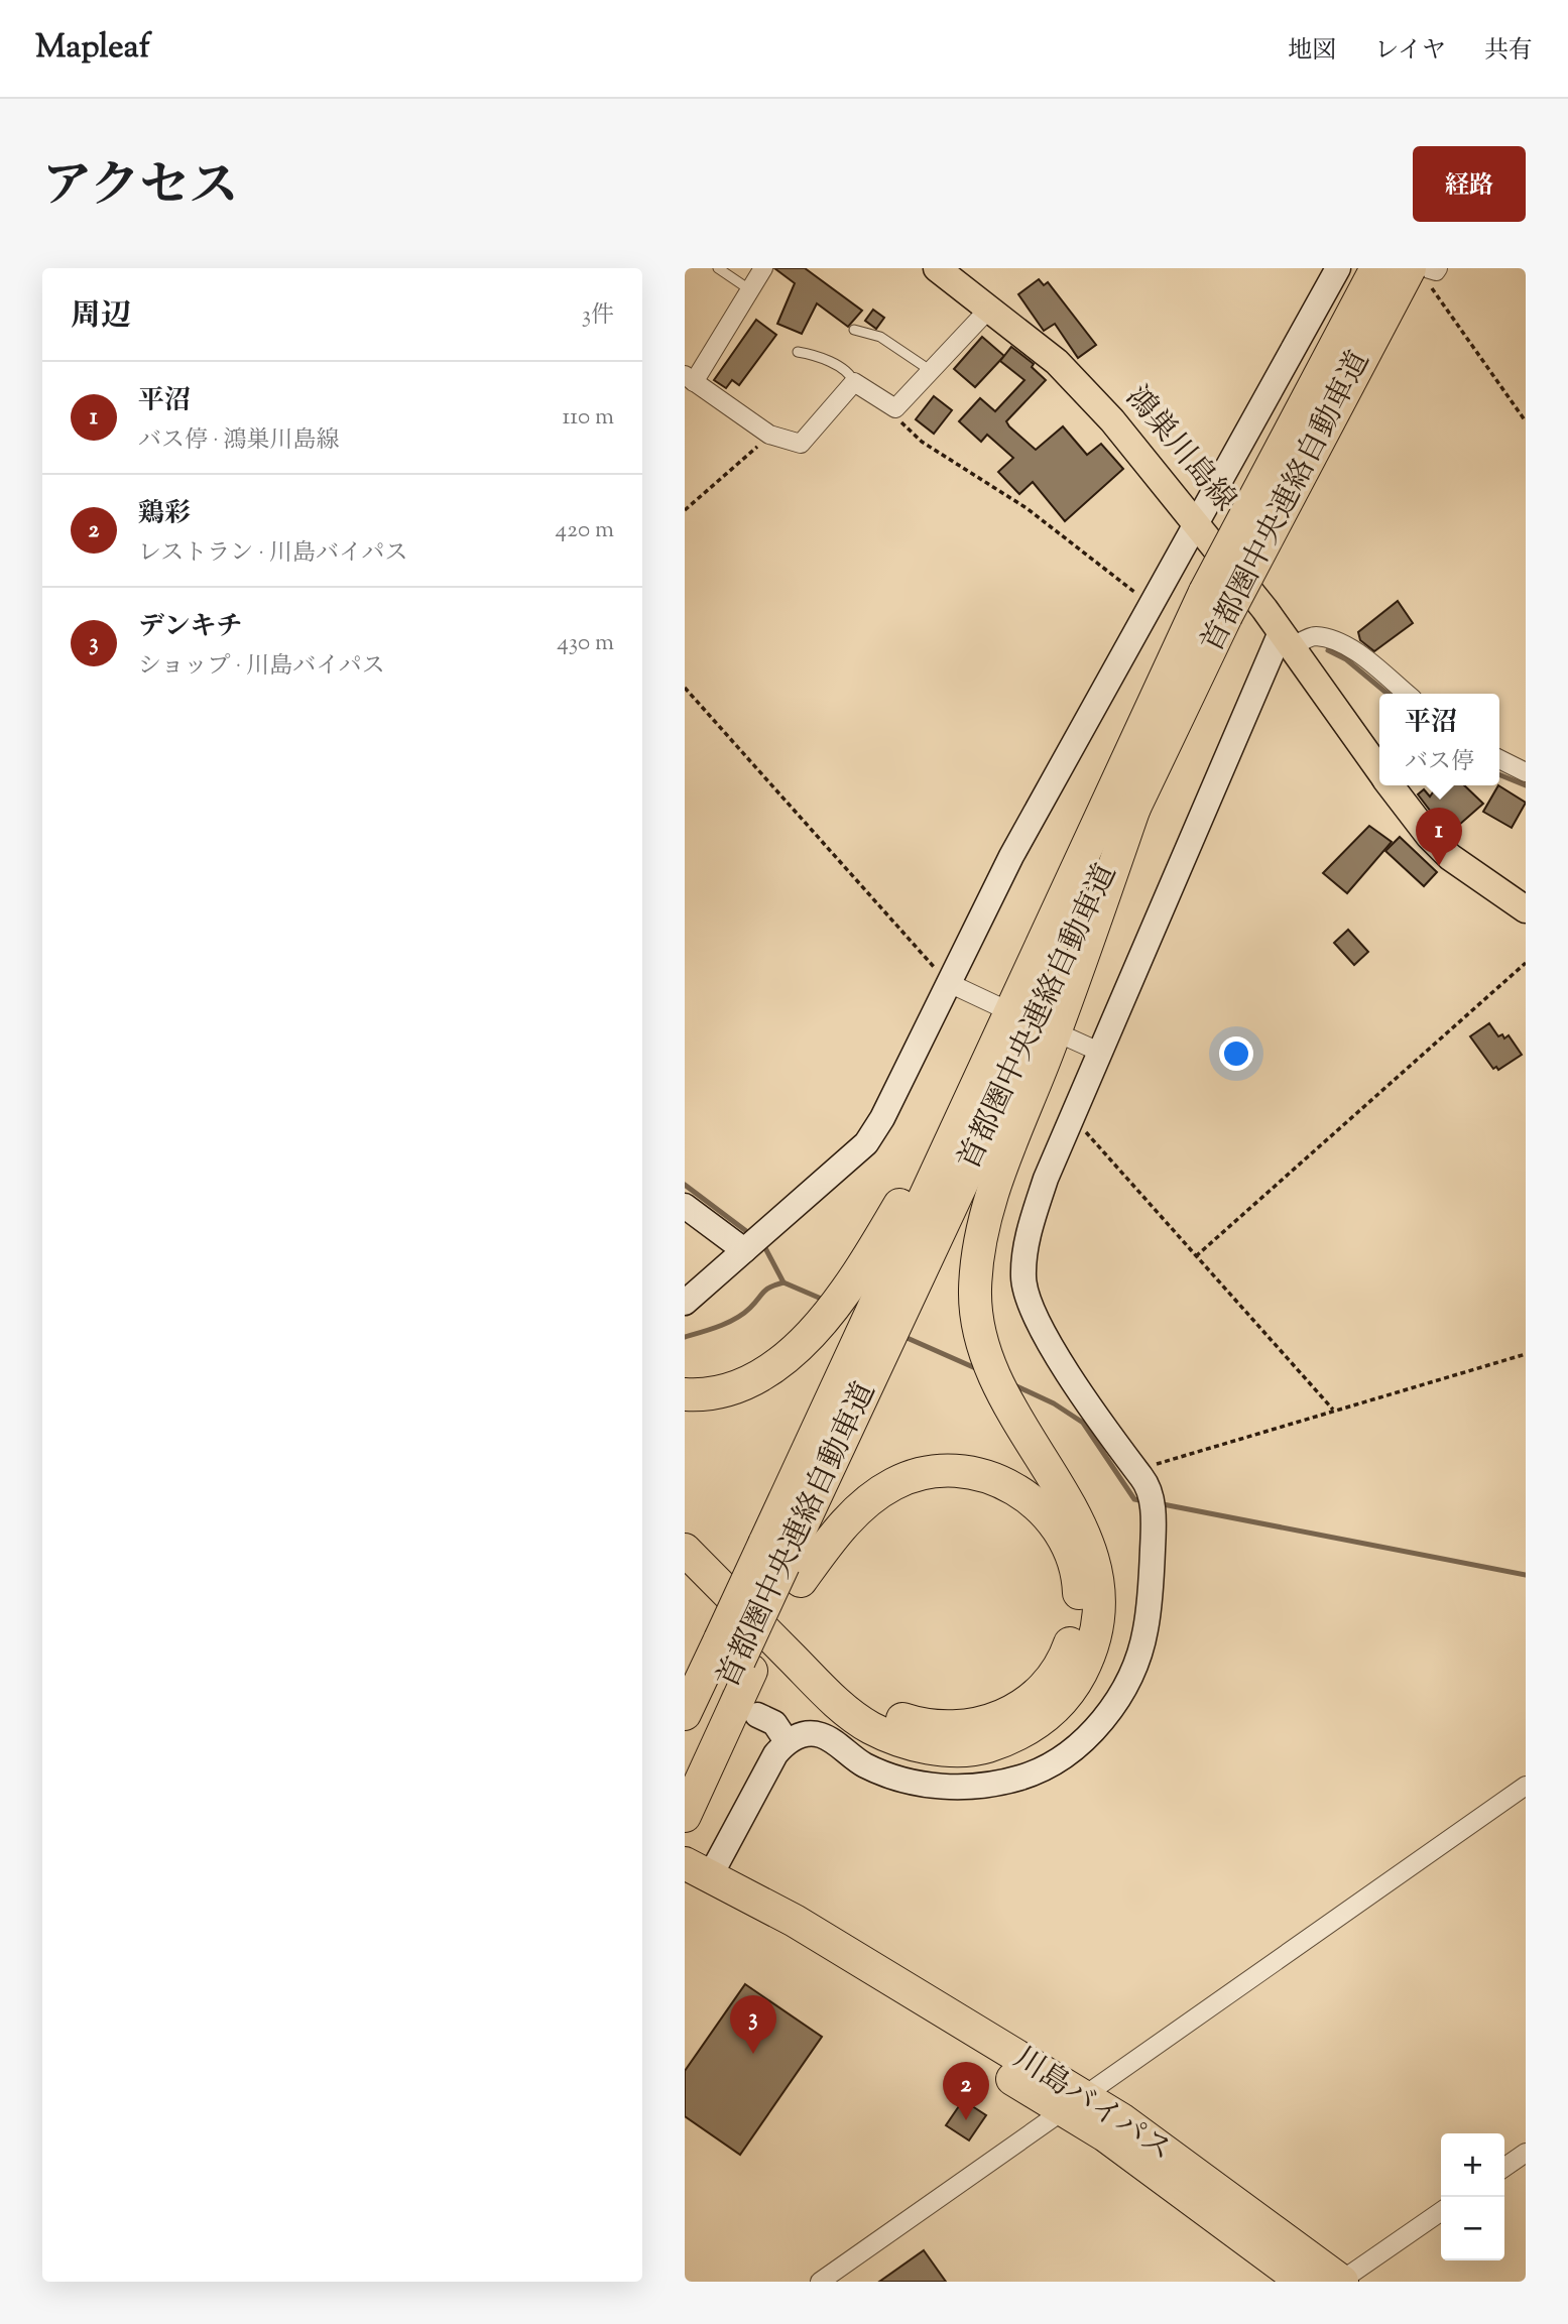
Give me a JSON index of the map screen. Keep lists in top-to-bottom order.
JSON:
{
  "streets": {
    "highway": ["首都圏中央連絡自動車道", "川島バイパス"],
    "main road": ["鴻巣川島線"]
  },
  "page": {
    "header": "Mapleaf",
    "nav": ["地図", "レイヤ", "共有"],
    "title": "アクセス",
    "buttons": "経路",
    "heading": ["周辺", "3件"],
    "list": [
      {
        "mark": "1",
        "name": "平沼",
        "note": "バス停 · 鴻巣川島線",
        "value": "110 m"
      },
      {
        "mark": "2",
        "name": "鶏彩",
        "note": "レストラン · 川島バイパス",
        "value": "420 m"
      },
      {
        "mark": "3",
        "name": "デンキチ",
        "note": "ショップ · 川島バイパス",
        "value": "430 m"
      }
    ],
    "popup": ["平沼", "バス停"],
    "pins": ["1", "3", "2"],
    "map_buttons": ["+", "−"]
  }
}
